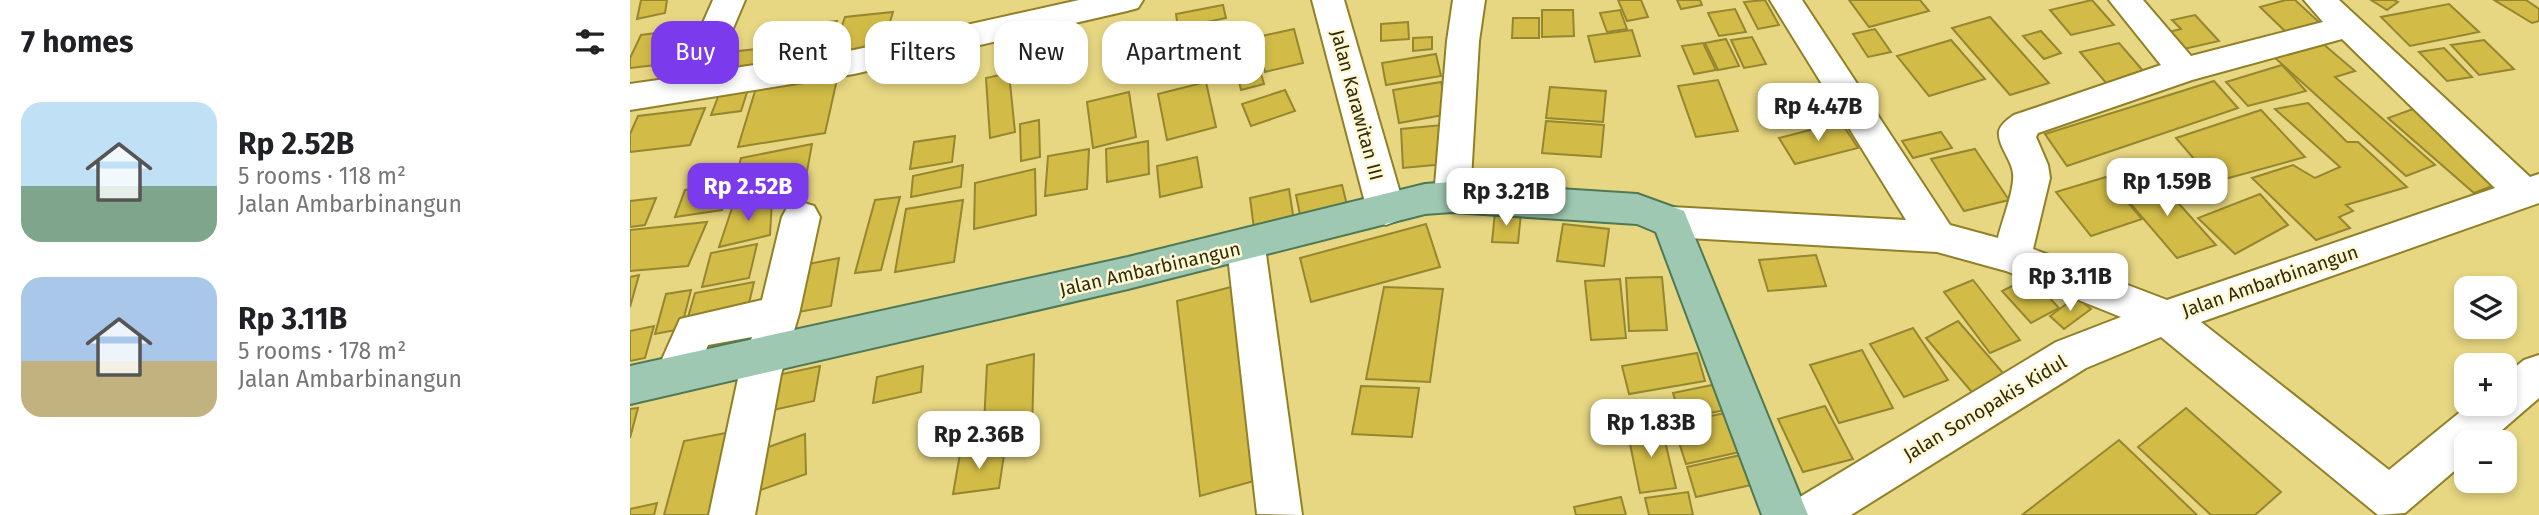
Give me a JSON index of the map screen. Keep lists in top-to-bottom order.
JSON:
{
  "streets": {
    "main road": ["Jalan Ambarbinangun"],
    "street": ["Jalan Karawitan III", "Jalan Sonopakis Kidul"]
  },
  "crossings": [
    ["Jalan Karawitan III", "Jalan Ambarbinangun"],
    ["Jalan Ambarbinangun", "Jalan Sonopakis Kidul"]
  ],
  "page": {
    "heading": "7 homes",
    "chip": [
      "Buy",
      "Rent",
      "Filters",
      "New",
      "Apartment"
    ],
    "price": [
      "Rp 4.47B",
      "Rp 1.59B",
      "Rp 2.52B",
      "Rp 3.21B",
      "Rp 3.11B",
      "Rp 1.83B",
      "Rp 2.36B"
    ],
    "list": [
      {
        "name": "Rp 2.52B",
        "note": "5 rooms · 118 m² · Jalan Ambarbinangun"
      },
      {
        "name": "Rp 3.11B",
        "note": "5 rooms · 178 m² · Jalan Ambarbinangun"
      }
    ],
    "map_buttons": ["+", "−"]
  }
}
